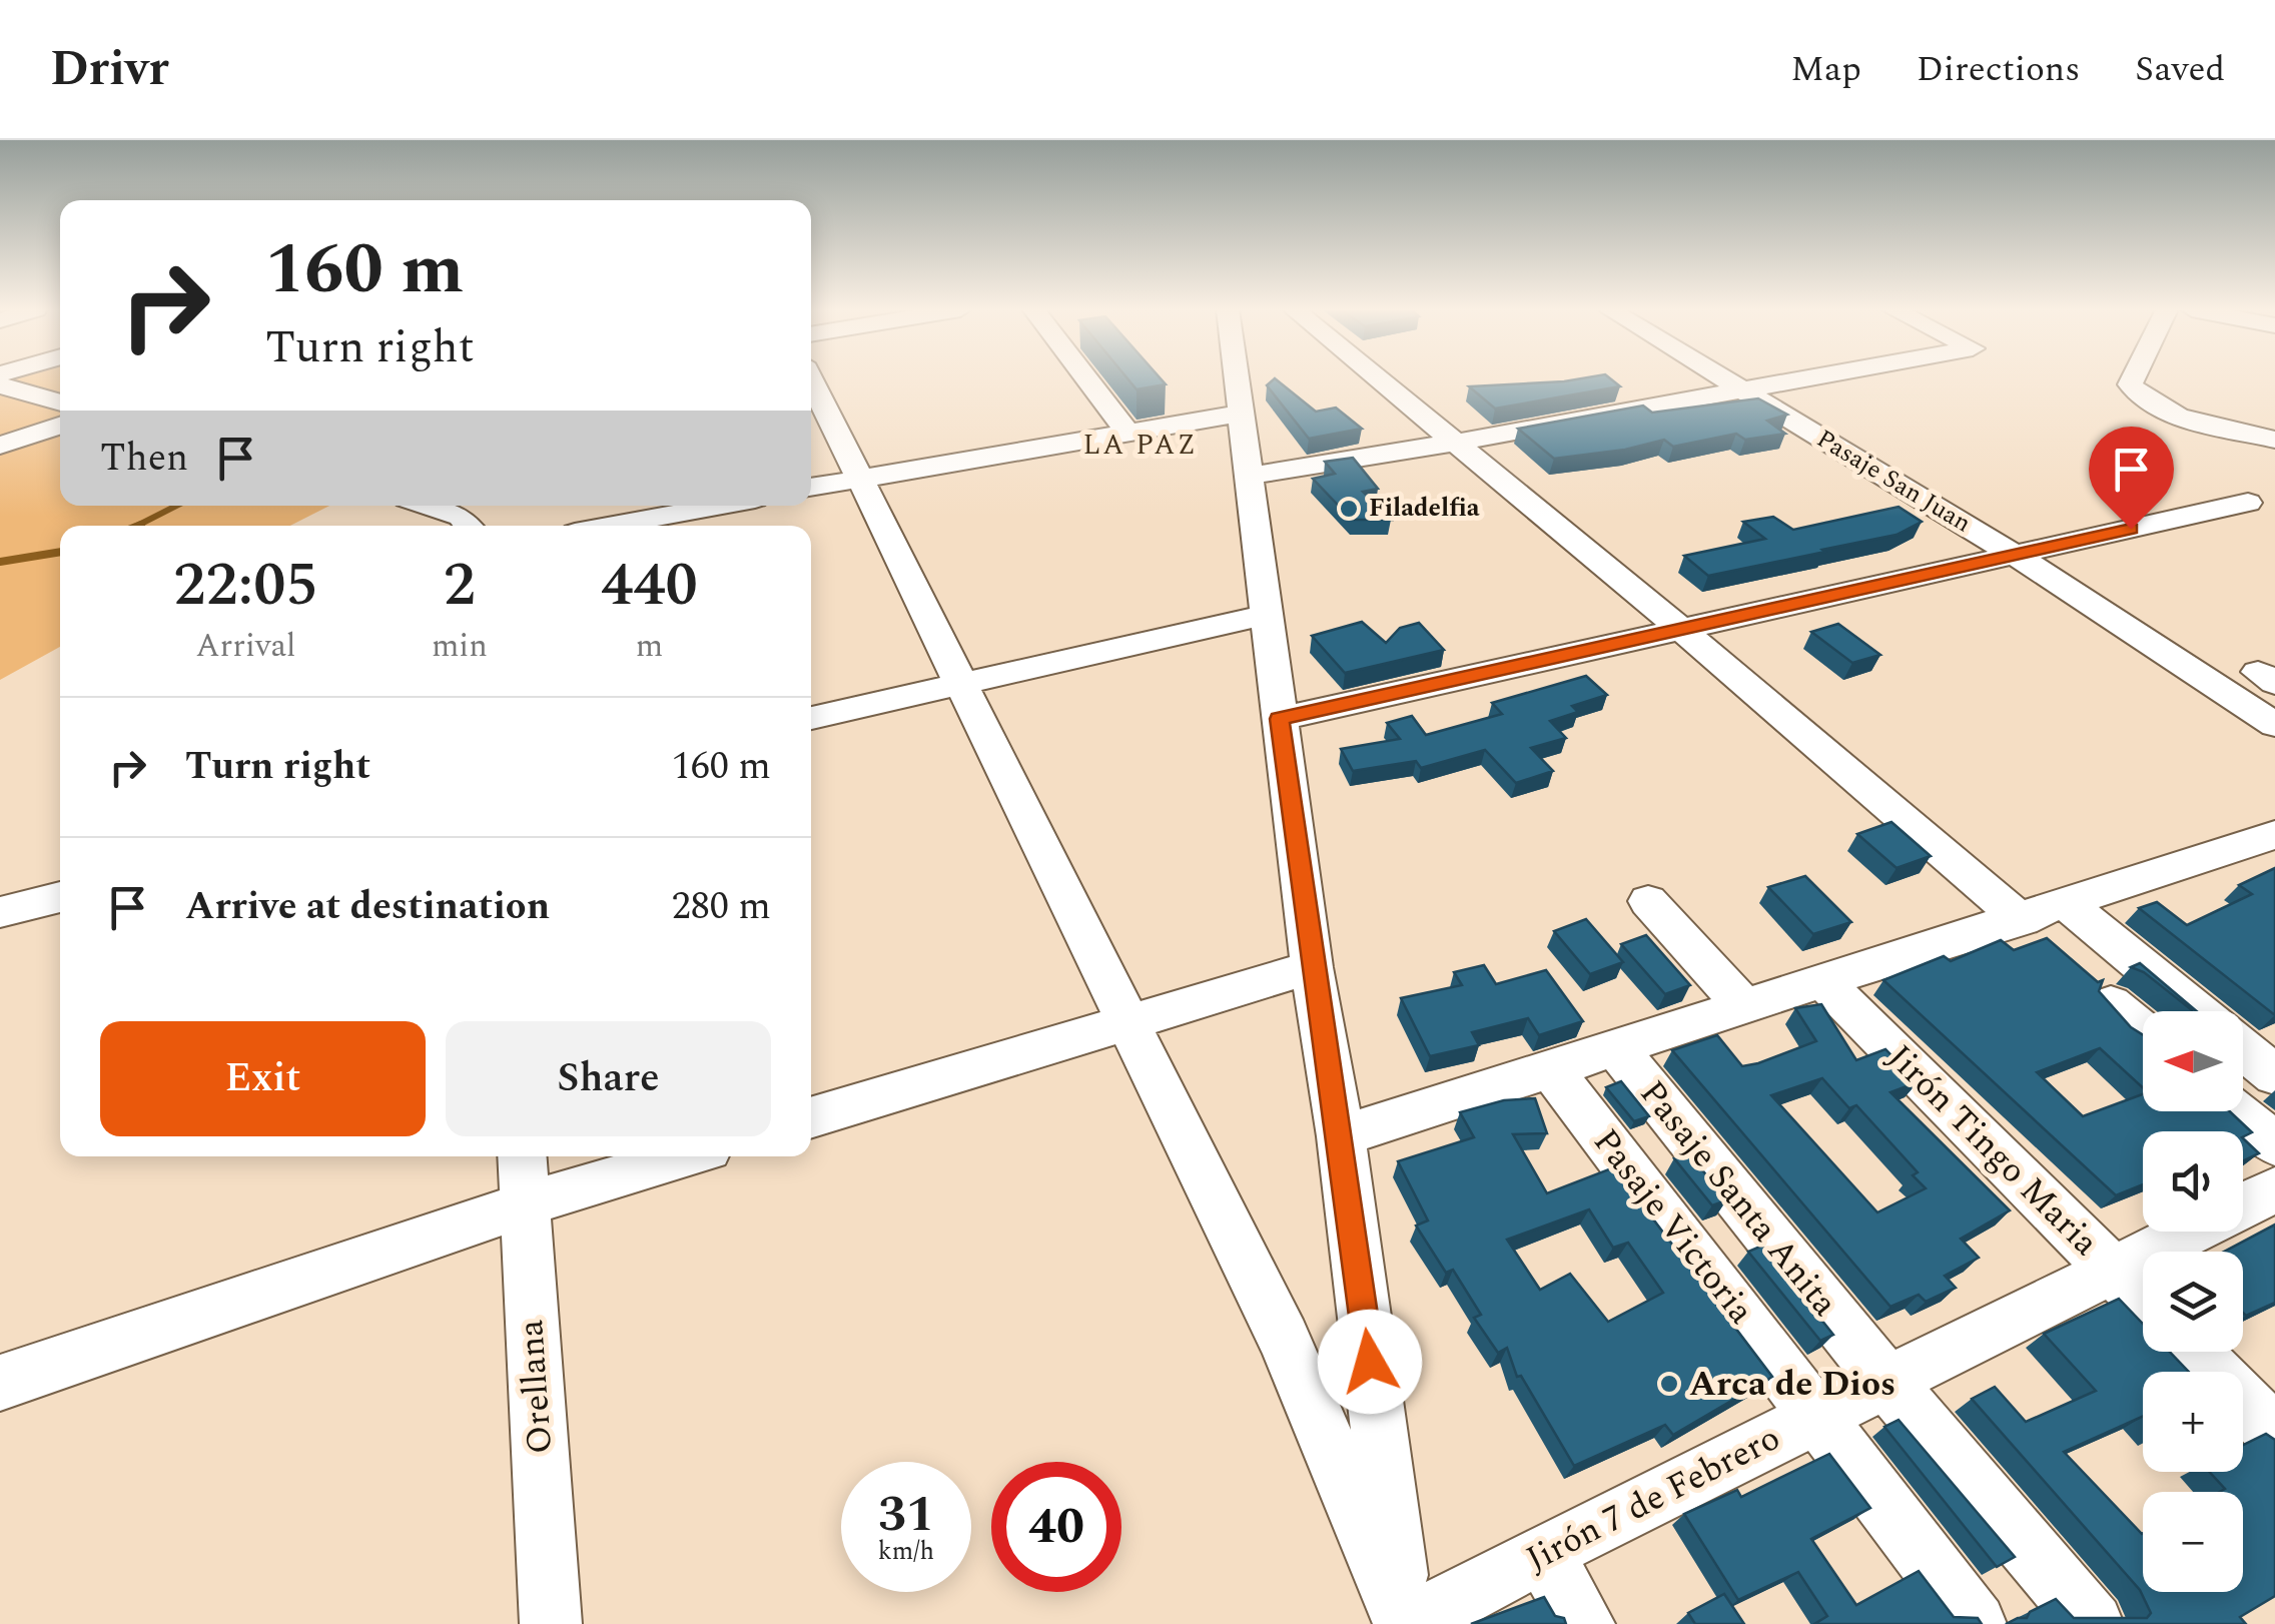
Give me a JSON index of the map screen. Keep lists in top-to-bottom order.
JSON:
{
  "streets": {
    "street": [
      "Pasaje San Juan",
      "Jirón Tingo Maria",
      "Pasaje Santa Anita",
      "Pasaje Victoria",
      "Orellana",
      "Jirón 7 de Febrero"
    ]
  },
  "crossings": [
    ["Jirón Tingo Maria", "Jirón 7 de Febrero"],
    ["Pasaje Santa Anita", "Jirón 7 de Febrero"],
    ["Pasaje Victoria", "Jirón 7 de Febrero"]
  ],
  "districts": ["LA PAZ"],
  "places": ["Filadelfia", "Arca de Dios"],
  "north": "left",
  "page": {
    "header": "Drivr",
    "nav": ["Map", "Directions", "Saved"],
    "turn": ["160 m", "Turn right"],
    "then": "Then",
    "eta": [
      "22:05",
      "Arrival",
      "2",
      "min",
      "440",
      "m"
    ],
    "list": [
      {
        "name": "Turn right",
        "value": "160 m"
      },
      {
        "name": "Arrive at destination",
        "value": "280 m"
      }
    ],
    "buttons": ["Exit", "Share"],
    "map_buttons": ["+", "−"],
    "speed": "31 km/h",
    "limit": "40"
  }
}
